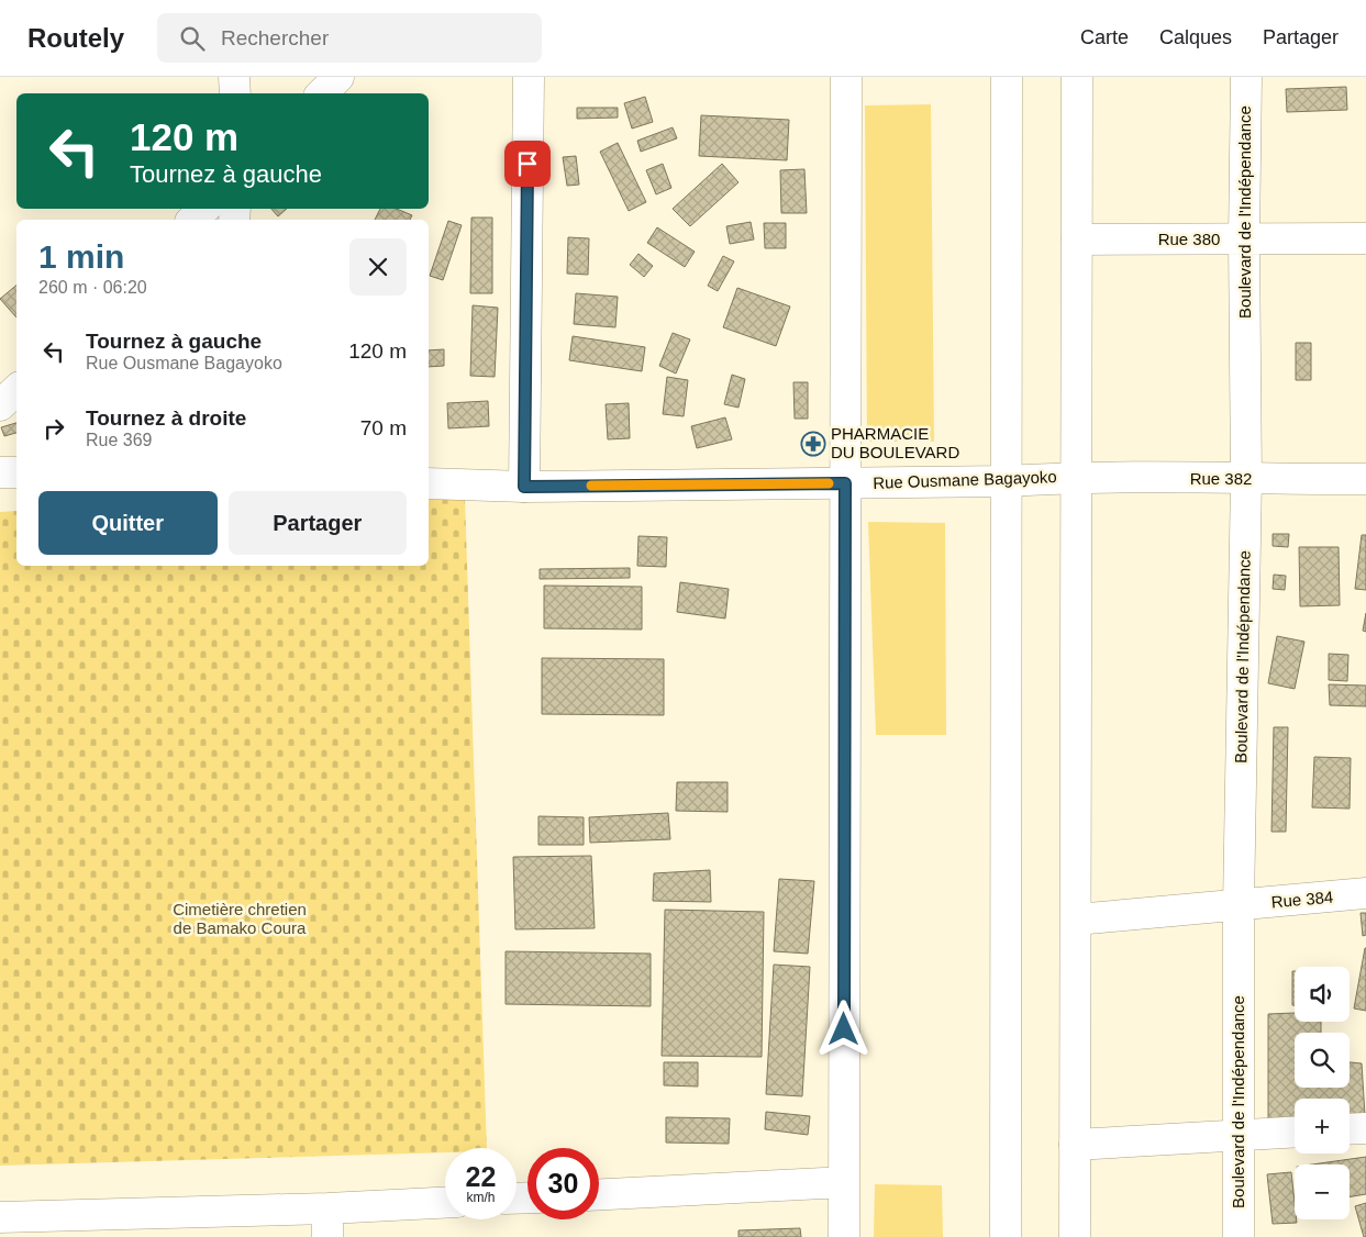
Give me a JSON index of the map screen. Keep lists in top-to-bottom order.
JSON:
{
  "streets": {
    "main road": [
      "Boulevard de l'Indépendance",
      "Rue 380",
      "Rue 382",
      "Rue Ousmane Bagayoko",
      "Rue 384"
    ]
  },
  "crossings": [
    ["Boulevard de l'Indépendance", "Rue 380"],
    ["Boulevard de l'Indépendance", "Rue 382"],
    ["Boulevard de l'Indépendance", "Rue 384"],
    ["Rue 382", "Rue Ousmane Bagayoko"]
  ],
  "parks": ["Cimetière chretien de Bamako Coura"],
  "places": {
    "pharmacy": ["PHARMACIE DU BOULEVARD"]
  },
  "page": {
    "header": "Routely",
    "search": "Rechercher",
    "nav": ["Carte", "Calques", "Partager"],
    "turn": ["120 m", "Tournez à gauche"],
    "heading": ["1 min", "260 m · 06:20"],
    "list": [
      {
        "name": "Tournez à gauche",
        "note": "Rue Ousmane Bagayoko",
        "value": "120 m"
      },
      {
        "name": "Tournez à droite",
        "note": "Rue 369",
        "value": "70 m"
      }
    ],
    "buttons": ["Quitter", "Partager"],
    "map_buttons": ["+", "−"],
    "speed": "22 km/h",
    "limit": "30"
  }
}
